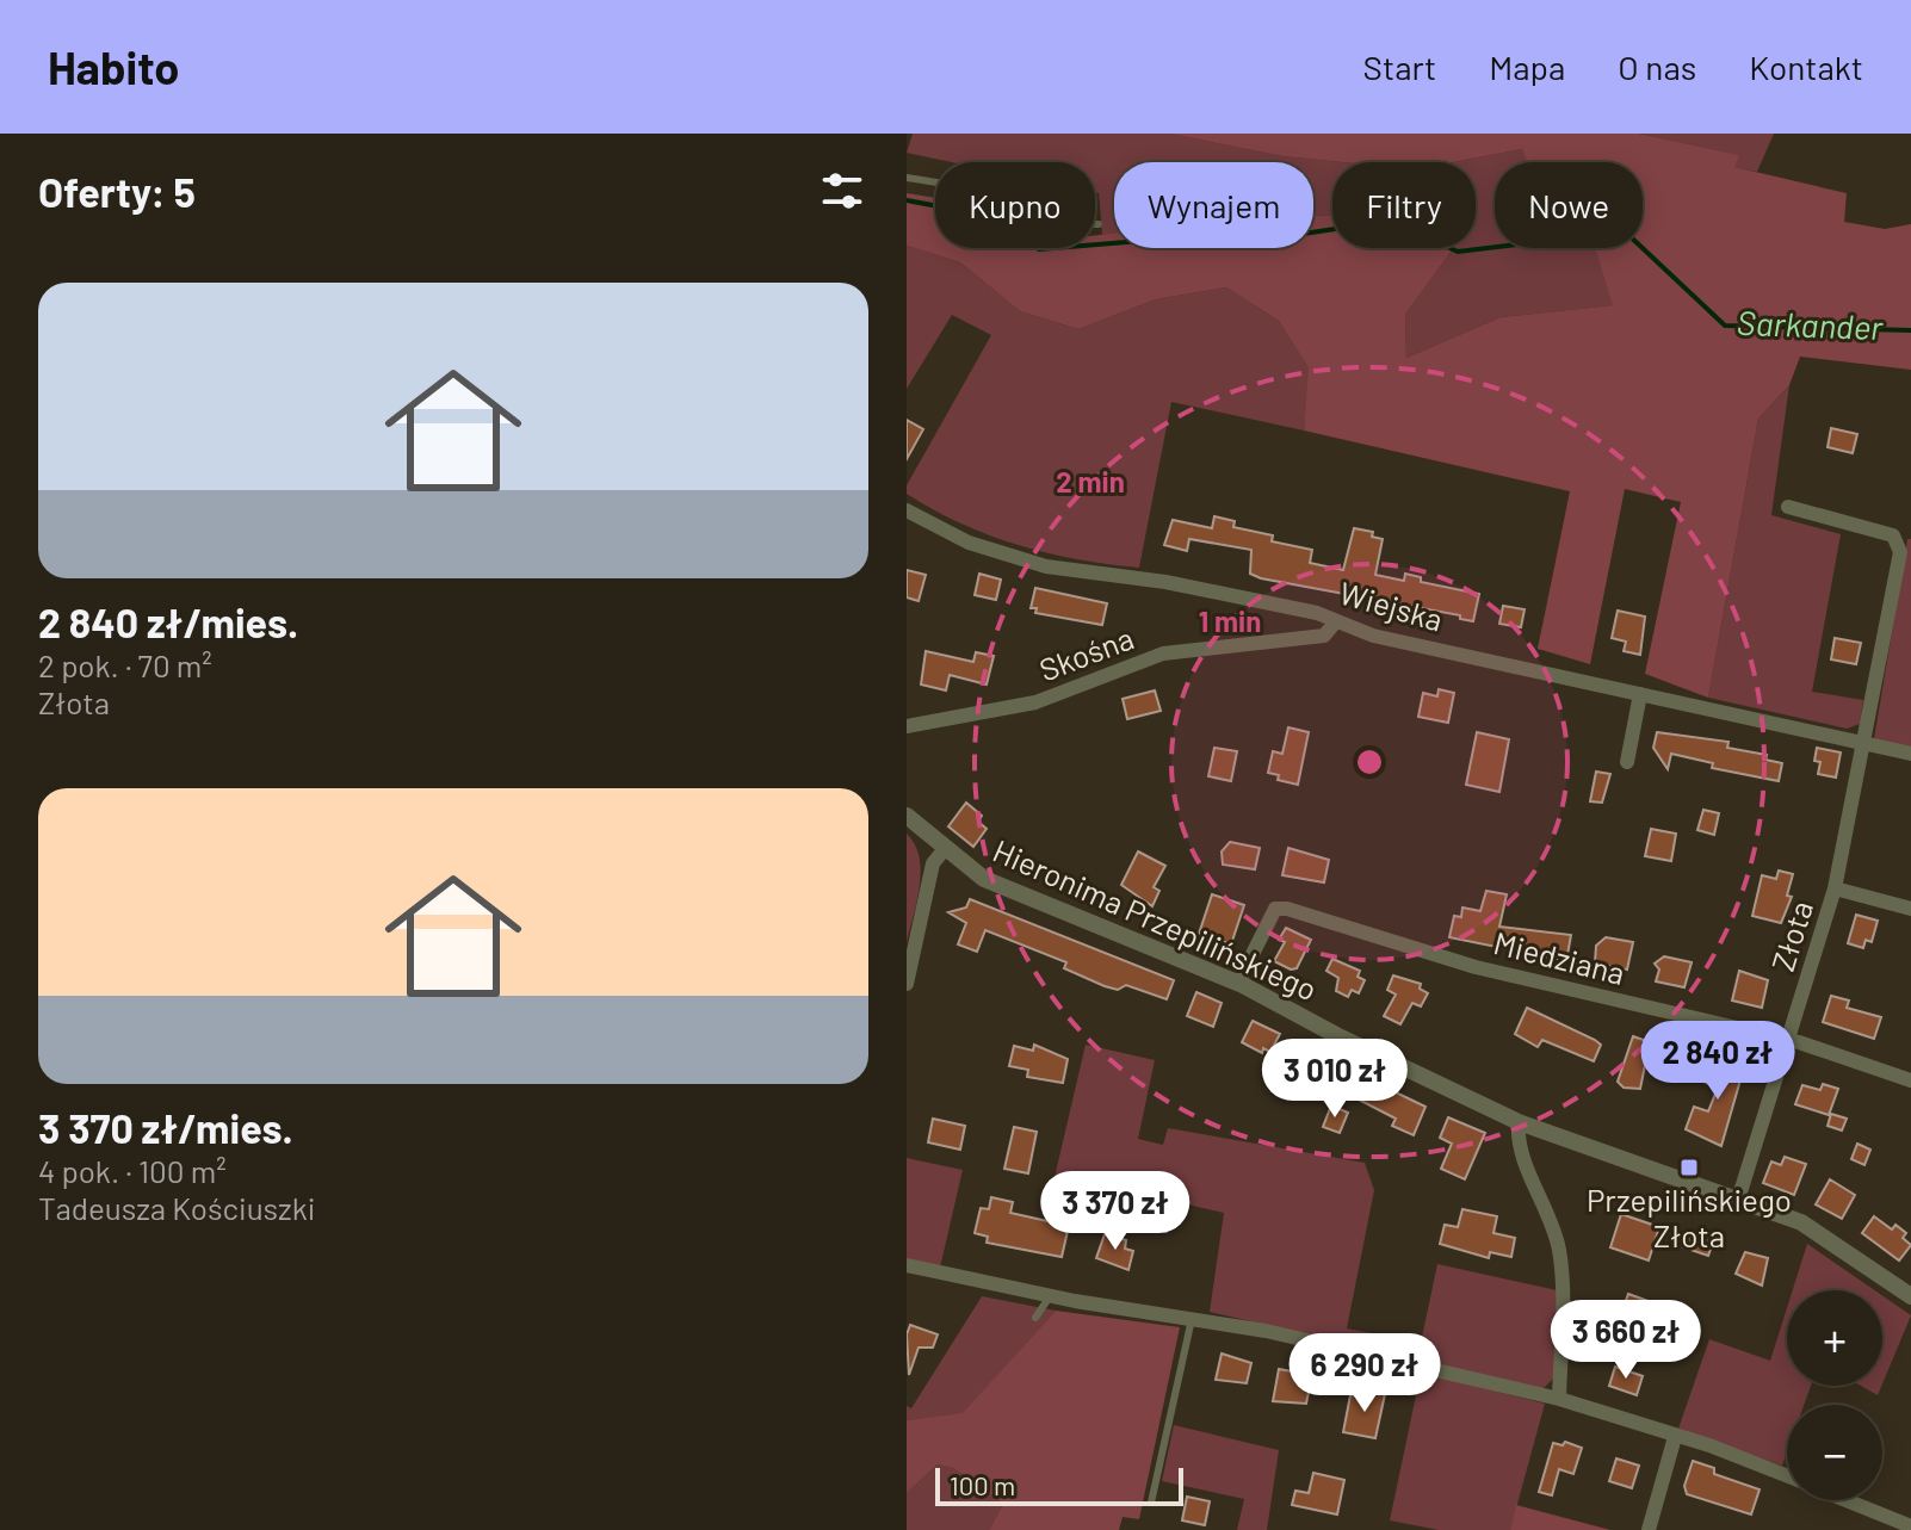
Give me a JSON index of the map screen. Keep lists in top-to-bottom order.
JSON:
{
  "streets": {
    "street": [
      "Wiejska",
      "Skośna",
      "Hieronima Przepilińskiego",
      "Złota",
      "Miedziana"
    ]
  },
  "crossings": [
    ["Wiejska", "Skośna"],
    ["Wiejska", "Złota"],
    ["Hieronima Przepilińskiego", "Złota"],
    ["Hieronima Przepilińskiego", "Miedziana"],
    ["Złota", "Miedziana"]
  ],
  "water": ["Sarkander"],
  "places": {
    "transit": ["Przepilińskiego Złota"]
  },
  "scale_bar": "100 m",
  "page": {
    "header": "Habito",
    "nav": [
      "Start",
      "Mapa",
      "O nas",
      "Kontakt"
    ],
    "heading": "Oferty: 5",
    "chip": [
      "Kupno",
      "Wynajem",
      "Filtry",
      "Nowe"
    ],
    "list": [
      {
        "name": "2 840 zł/mies.",
        "note": "2 pok. · 70 m² · Złota"
      },
      {
        "name": "3 370 zł/mies.",
        "note": "4 pok. · 100 m² · Tadeusza Kościuszki"
      }
    ],
    "price": [
      "2 840 zł",
      "3 010 zł",
      "3 370 zł",
      "3 660 zł",
      "6 290 zł"
    ],
    "map_buttons": ["+", "−"],
    "scale": "100 m"
  },
  "rings": ["2 min", "1 min"]
}
